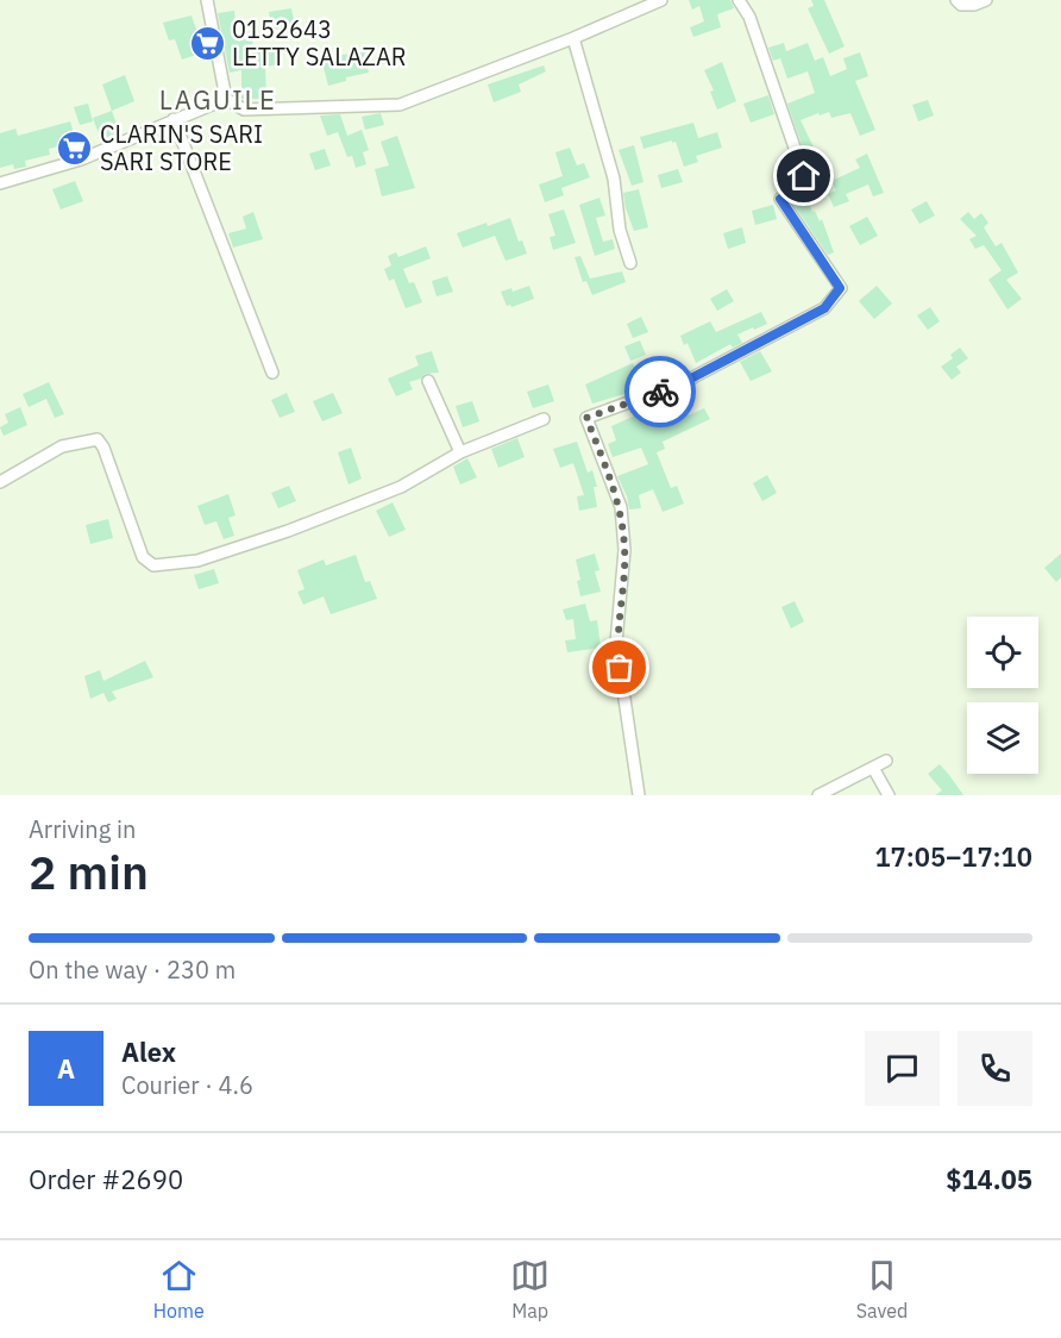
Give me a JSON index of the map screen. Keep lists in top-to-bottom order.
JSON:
{
  "districts": ["LAGUILE"],
  "places": {
    "supermarket": ["0152643 LETTY SALAZAR", "CLARIN'S SARI SARI STORE"]
  },
  "page": {
    "heading": ["2 min", "Arriving in", "17:05–17:10"],
    "panel": [
      "Alex",
      "Courier · 4.6",
      "Order #2690",
      "$14.05"
    ],
    "bar": "On the way · 230 m",
    "round": "A",
    "tabs": ["Home", "Map", "Saved"]
  }
}
